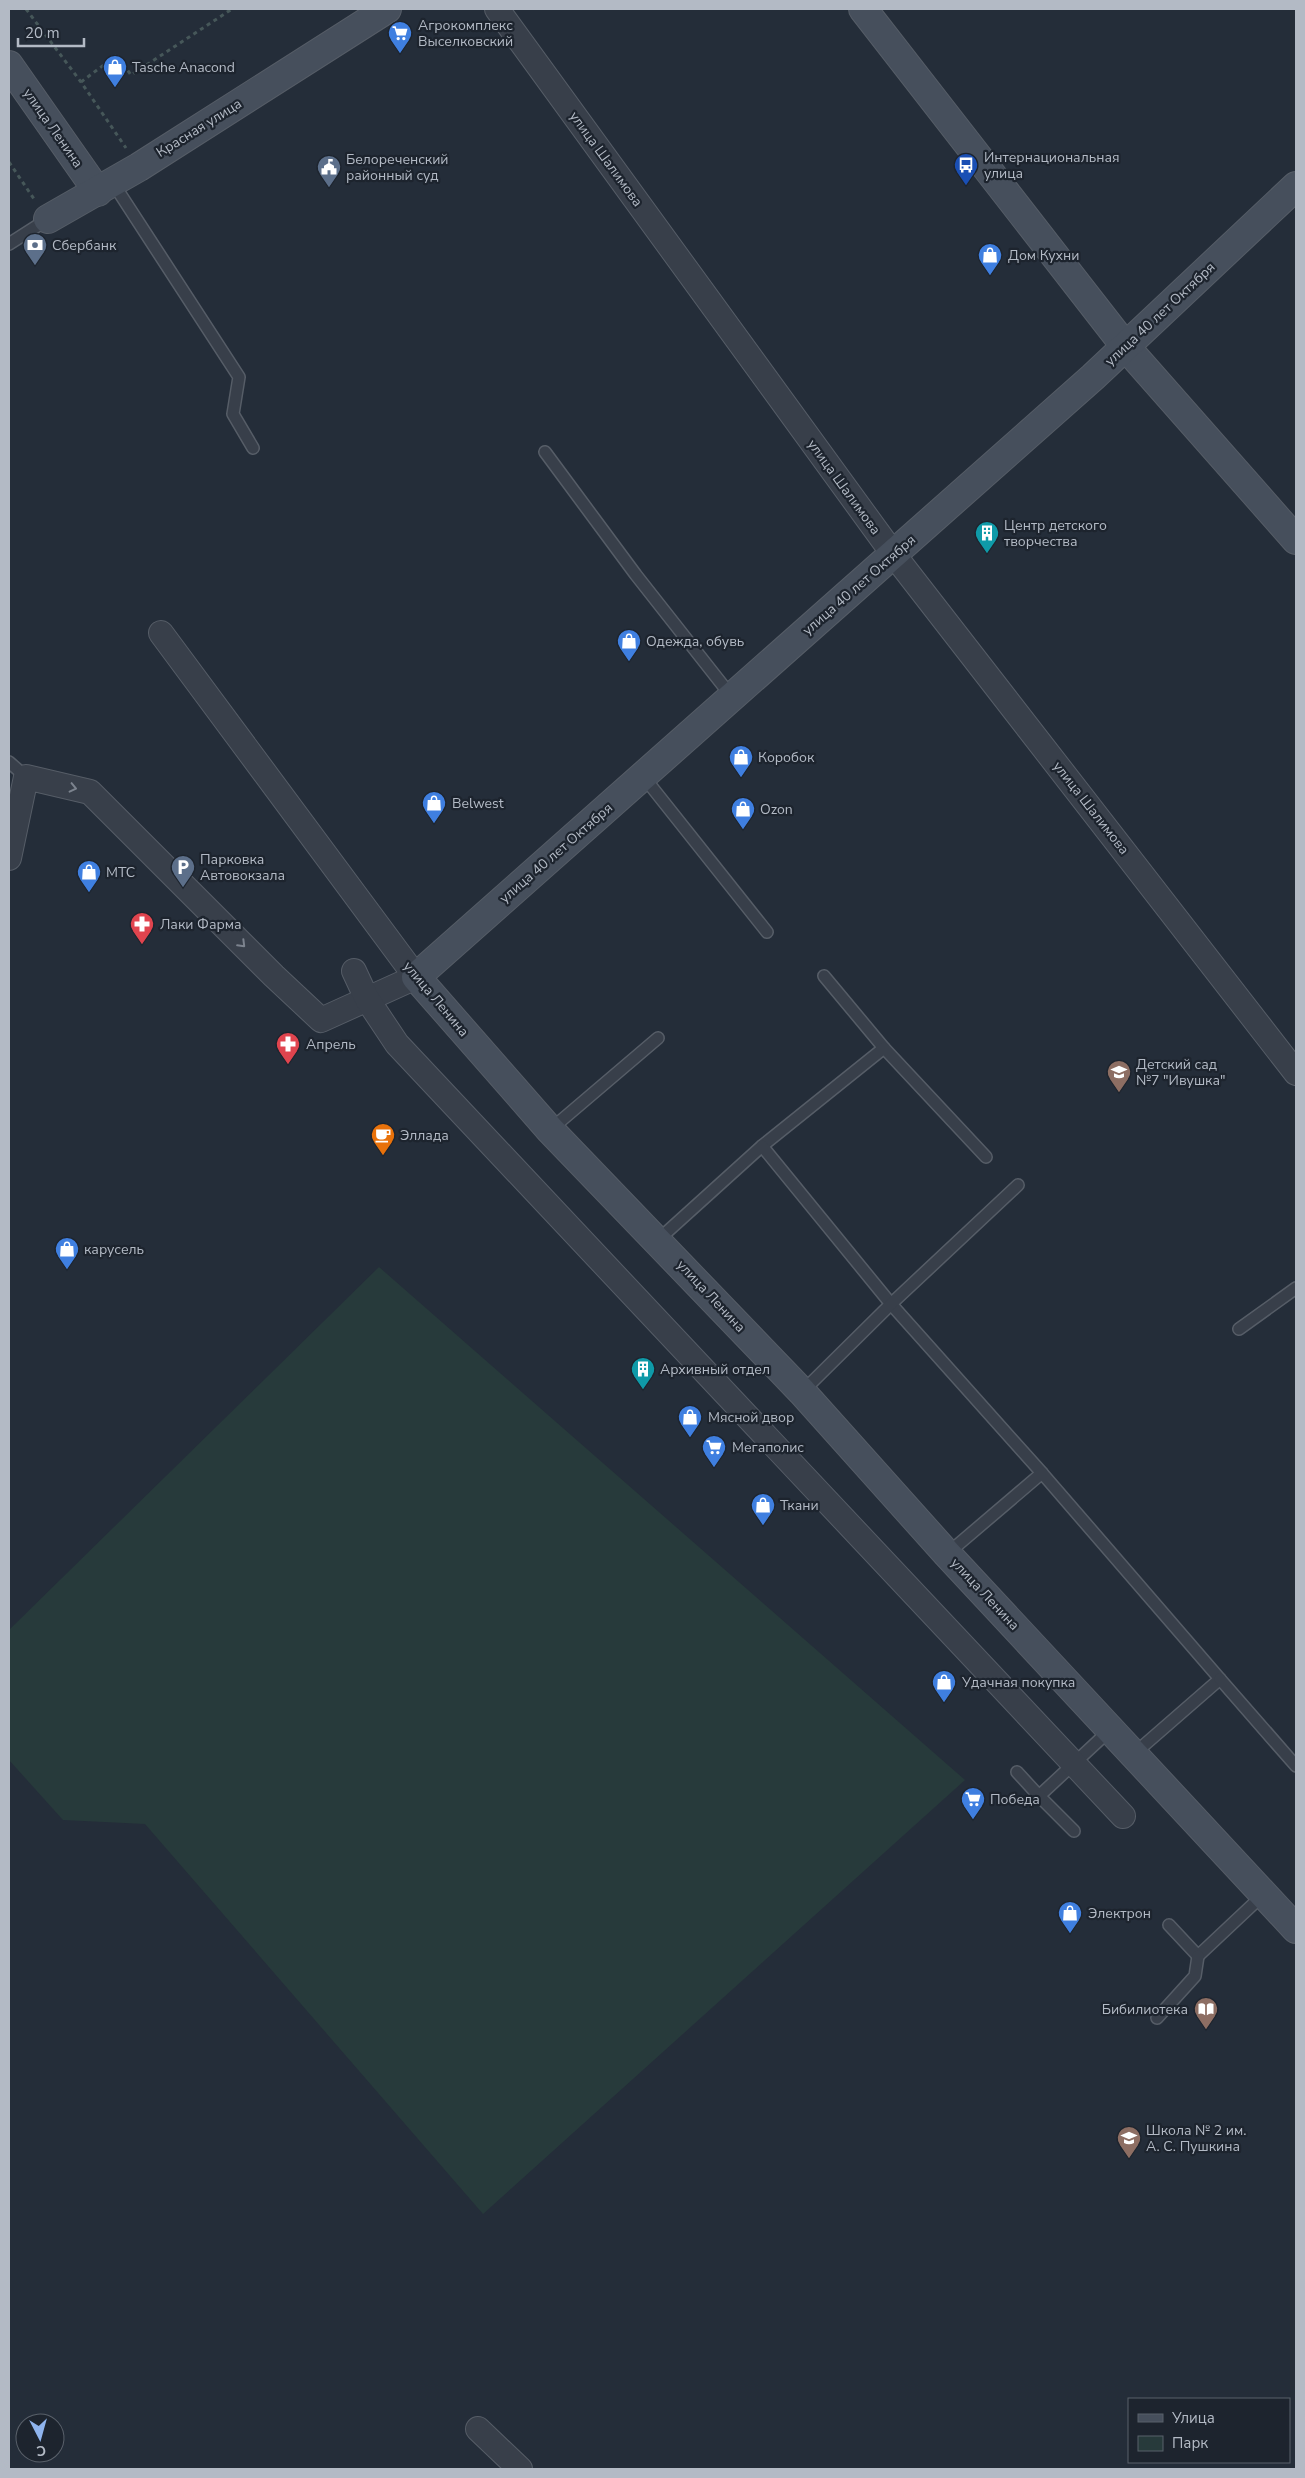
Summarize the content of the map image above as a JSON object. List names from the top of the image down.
{
  "streets": {
    "street": [
      "улица Ленина",
      "Красная улица",
      "улица Шалимова",
      "улица 40 лет Октября"
    ]
  },
  "crossings": [
    ["улица Ленина", "Красная улица"],
    ["улица Ленина", "улица 40 лет Октября"],
    ["улица Шалимова", "улица 40 лет Октября"]
  ],
  "places": {
    "supermarket": ["Агрокомплекс Выселковский", "Мегаполис", "Победа"],
    "shop": [
      "Tasche Anacond",
      "Дом Кухни",
      "Одежда, обувь",
      "Коробок",
      "Belwest",
      "Ozon",
      "МТС",
      "карусель",
      "Мясной двор",
      "Ткани",
      "Удачная покупка",
      "Электрон"
    ],
    "bus stop": ["Интернациональная улица"],
    "public building": ["Белореченский районный суд"],
    "bank": ["Сбербанк"],
    "building": ["Центр детского творчества", "Архивный отдел"],
    "parking": ["Парковка Автовокзала"],
    "pharmacy": ["Лаки Фарма", "Апрель"],
    "school or university": ["Детский сад №7 \"Ивушка\"", "Школа № 2 им. А. С. Пушкина"],
    "cafe": ["Эллада"],
    "library": ["Бибилиотека"]
  },
  "legend": ["Улица", "Парк"],
  "scale_bar": "20 m",
  "north": "bottom"
}
